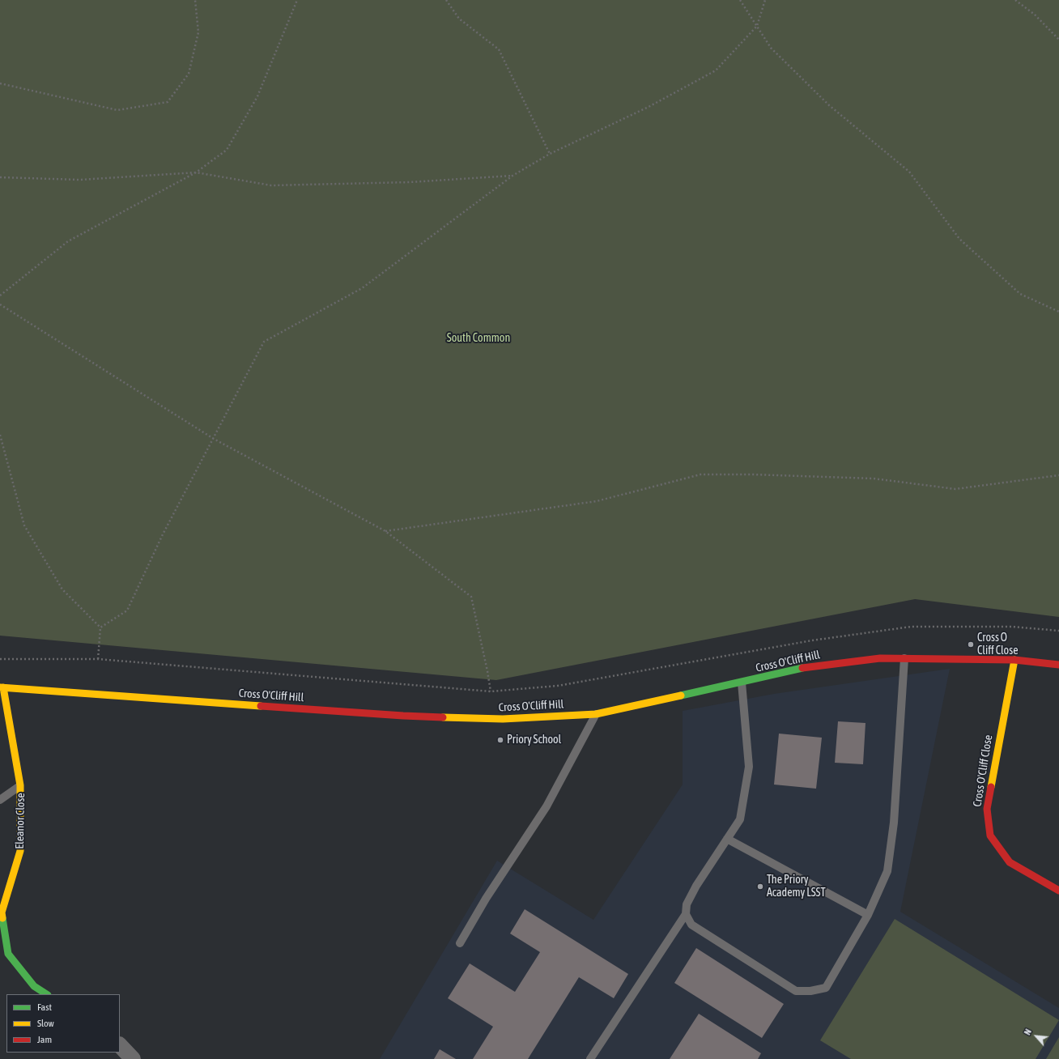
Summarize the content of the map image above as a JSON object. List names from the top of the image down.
{
  "streets": {
    "main road": ["Cross O'Cliff Hill", "Cross O'Cliff Close", "Eleanor Close"]
  },
  "crossings": [
    ["Cross O'Cliff Hill", "Cross O'Cliff Close"],
    ["Cross O'Cliff Hill", "Eleanor Close"]
  ],
  "parks": ["South Common"],
  "places": ["Cross O Cliff Close", "Priory School", "The Priory Academy LSST"],
  "legend": ["Fast", "Slow", "Jam"],
  "north": "top left"
}
